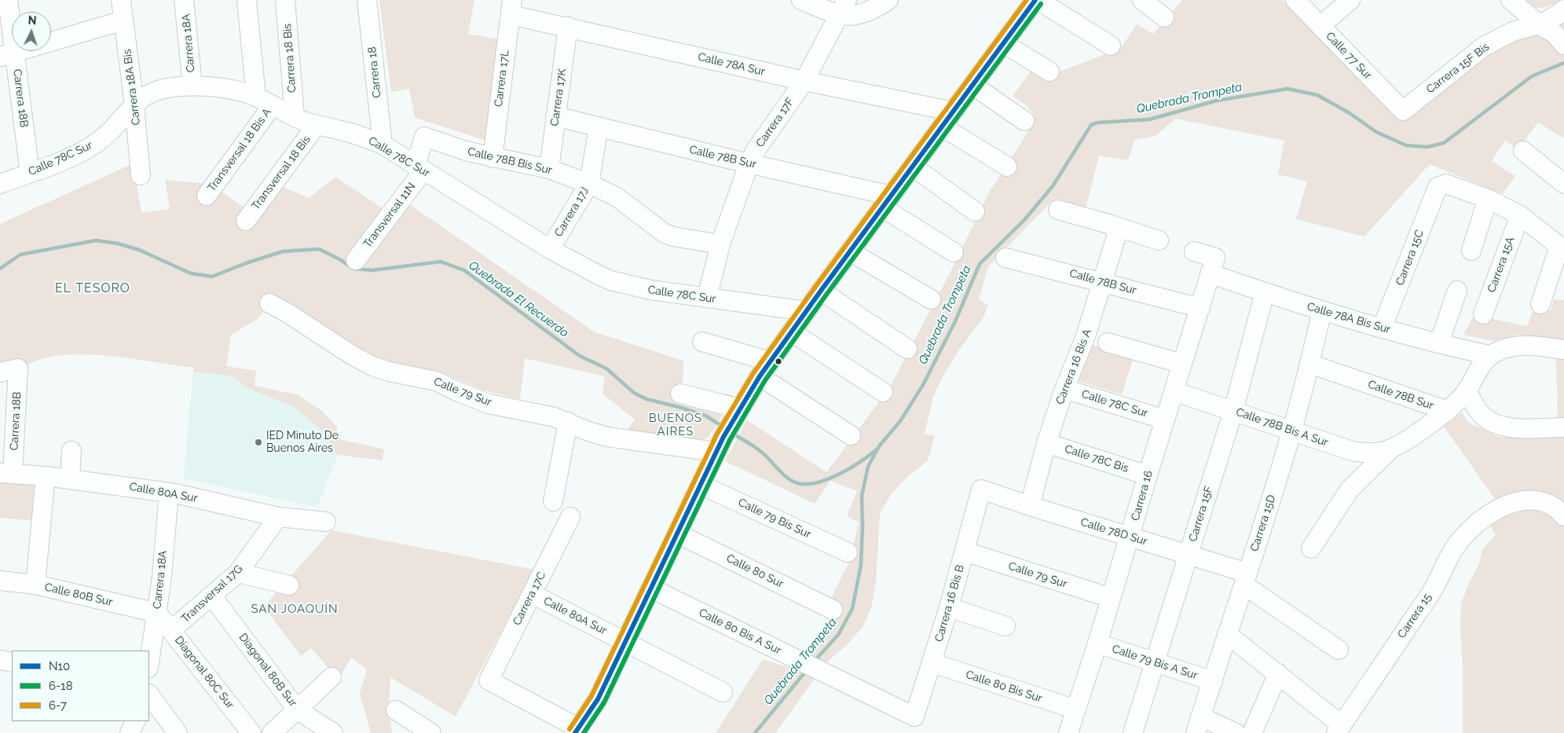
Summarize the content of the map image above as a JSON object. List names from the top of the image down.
{
  "streets": {
    "street": [
      "Carrera 18A",
      "Calle 77 Sur",
      "Carrera 18 Bis",
      "Calle 78A Sur",
      "Carrera 15F Bis",
      "Carrera 18",
      "Carrera 17L",
      "Carrera 18A Bis",
      "Carrera 17K",
      "Carrera 18B",
      "Carrera 17F",
      "Transversal 18 Bis A",
      "Calle 78C Sur",
      "Calle 78B Sur",
      "Calle 78B Bis Sur",
      "Transversal 18 Bis",
      "Carrera 17J",
      "Transversal 11N",
      "Carrera 15C",
      "Carrera 15A",
      "Calle 78A Bis Sur",
      "Carrera 16 Bis A",
      "Calle 79 Sur",
      "Calle 78B Bis A Sur",
      "Calle 78C Bis",
      "Calle 80A Sur",
      "Carrera 16",
      "Carrera 15F",
      "Calle 79 Bis Sur",
      "Carrera 15D",
      "Calle 78D Sur",
      "Calle 80 Sur",
      "Transversal 17G",
      "Calle 80B Sur",
      "Carrera 17C",
      "Carrera 16 Bis B",
      "Carrera 15",
      "Calle 80 Bis A Sur",
      "Calle 79 Bis A Sur",
      "Diagonal 80B Sur",
      "Diagonal 80C Sur",
      "Calle 80 Bis Sur"
    ]
  },
  "crossings": [
    ["Carrera 18A", "Calle 78C Sur"],
    ["Carrera 18A", "Calle 80A Sur"],
    ["Carrera 18A", "Calle 80B Sur"],
    ["Carrera 18A", "Diagonal 80C Sur"],
    ["Calle 77 Sur", "Carrera 15F Bis"],
    ["Carrera 18 Bis", "Calle 78C Sur"],
    ["Calle 78A Sur", "Carrera 17L"],
    ["Calle 78A Sur", "Carrera 17K"],
    ["Calle 78A Sur", "Carrera 17F"],
    ["Carrera 18", "Calle 78C Sur"],
    ["Carrera 17L", "Calle 78B Bis Sur"],
    ["Carrera 18A Bis", "Calle 78C Sur"],
    ["Carrera 17K", "Calle 78B Sur"],
    ["Carrera 17K", "Calle 78B Bis Sur"],
    ["Carrera 18B", "Calle 78C Sur"],
    ["Carrera 18B", "Calle 80A Sur"],
    ["Carrera 17F", "Calle 78C Sur"],
    ["Carrera 17F", "Calle 78B Sur"],
    ["Carrera 17F", "Calle 78B Bis Sur"],
    ["Transversal 18 Bis A", "Calle 78C Sur"],
    ["Calle 78C Sur", "Calle 78B Bis Sur"],
    ["Calle 78C Sur", "Transversal 18 Bis"],
    ["Calle 78C Sur", "Carrera 17J"],
    ["Calle 78C Sur", "Transversal 11N"],
    ["Calle 78C Sur", "Carrera 16 Bis A"],
    ["Calle 78C Sur", "Carrera 16"],
    ["Calle 78B Sur", "Carrera 17J"],
    ["Calle 78B Sur", "Carrera 16 Bis A"],
    ["Calle 78B Sur", "Carrera 16"],
    ["Calle 78B Sur", "Carrera 15D"],
    ["Calle 78B Bis Sur", "Carrera 17J"],
    ["Calle 78B Bis Sur", "Transversal 11N"],
    ["Carrera 15C", "Calle 78A Bis Sur"],
    ["Calle 78A Bis Sur", "Carrera 16"],
    ["Calle 78A Bis Sur", "Carrera 15F"],
    ["Calle 78A Bis Sur", "Carrera 15D"],
    ["Carrera 16 Bis A", "Calle 78C Bis"],
    ["Carrera 16 Bis A", "Calle 78D Sur"],
    ["Calle 79 Sur", "Carrera 16"],
    ["Calle 79 Sur", "Carrera 16 Bis B"],
    ["Calle 78B Bis A Sur", "Carrera 16"],
    ["Calle 78B Bis A Sur", "Carrera 15F"],
    ["Calle 78B Bis A Sur", "Carrera 15D"],
    ["Calle 78C Bis", "Carrera 16"],
    ["Calle 80A Sur", "Transversal 17G"],
    ["Calle 80A Sur", "Carrera 17C"],
    ["Carrera 16", "Calle 78D Sur"],
    ["Carrera 16", "Calle 79 Bis A Sur"],
    ["Carrera 16", "Calle 80 Bis Sur"],
    ["Carrera 15F", "Calle 78D Sur"],
    ["Carrera 15F", "Calle 79 Bis A Sur"],
    ["Carrera 15D", "Calle 78D Sur"],
    ["Carrera 15D", "Calle 79 Bis A Sur"],
    ["Calle 78D Sur", "Carrera 16 Bis B"],
    ["Transversal 17G", "Diagonal 80B Sur"],
    ["Transversal 17G", "Diagonal 80C Sur"],
    ["Calle 80B Sur", "Diagonal 80C Sur"],
    ["Carrera 16 Bis B", "Calle 80 Bis A Sur"],
    ["Carrera 16 Bis B", "Calle 80 Bis Sur"]
  ],
  "districts": ["EL TESORO", "BUENOS AIRES", "SAN JOAQUÍN"],
  "water": ["Quebrada Trompeta", "Quebrada El Recuerdo"],
  "places": ["IED Minuto De Buenos Aires"],
  "lines": ["transit line N10", "transit line 6-7", "transit line 6-18"],
  "legend": ["N10", "6-18", "6-7"],
  "north": "top"
}
